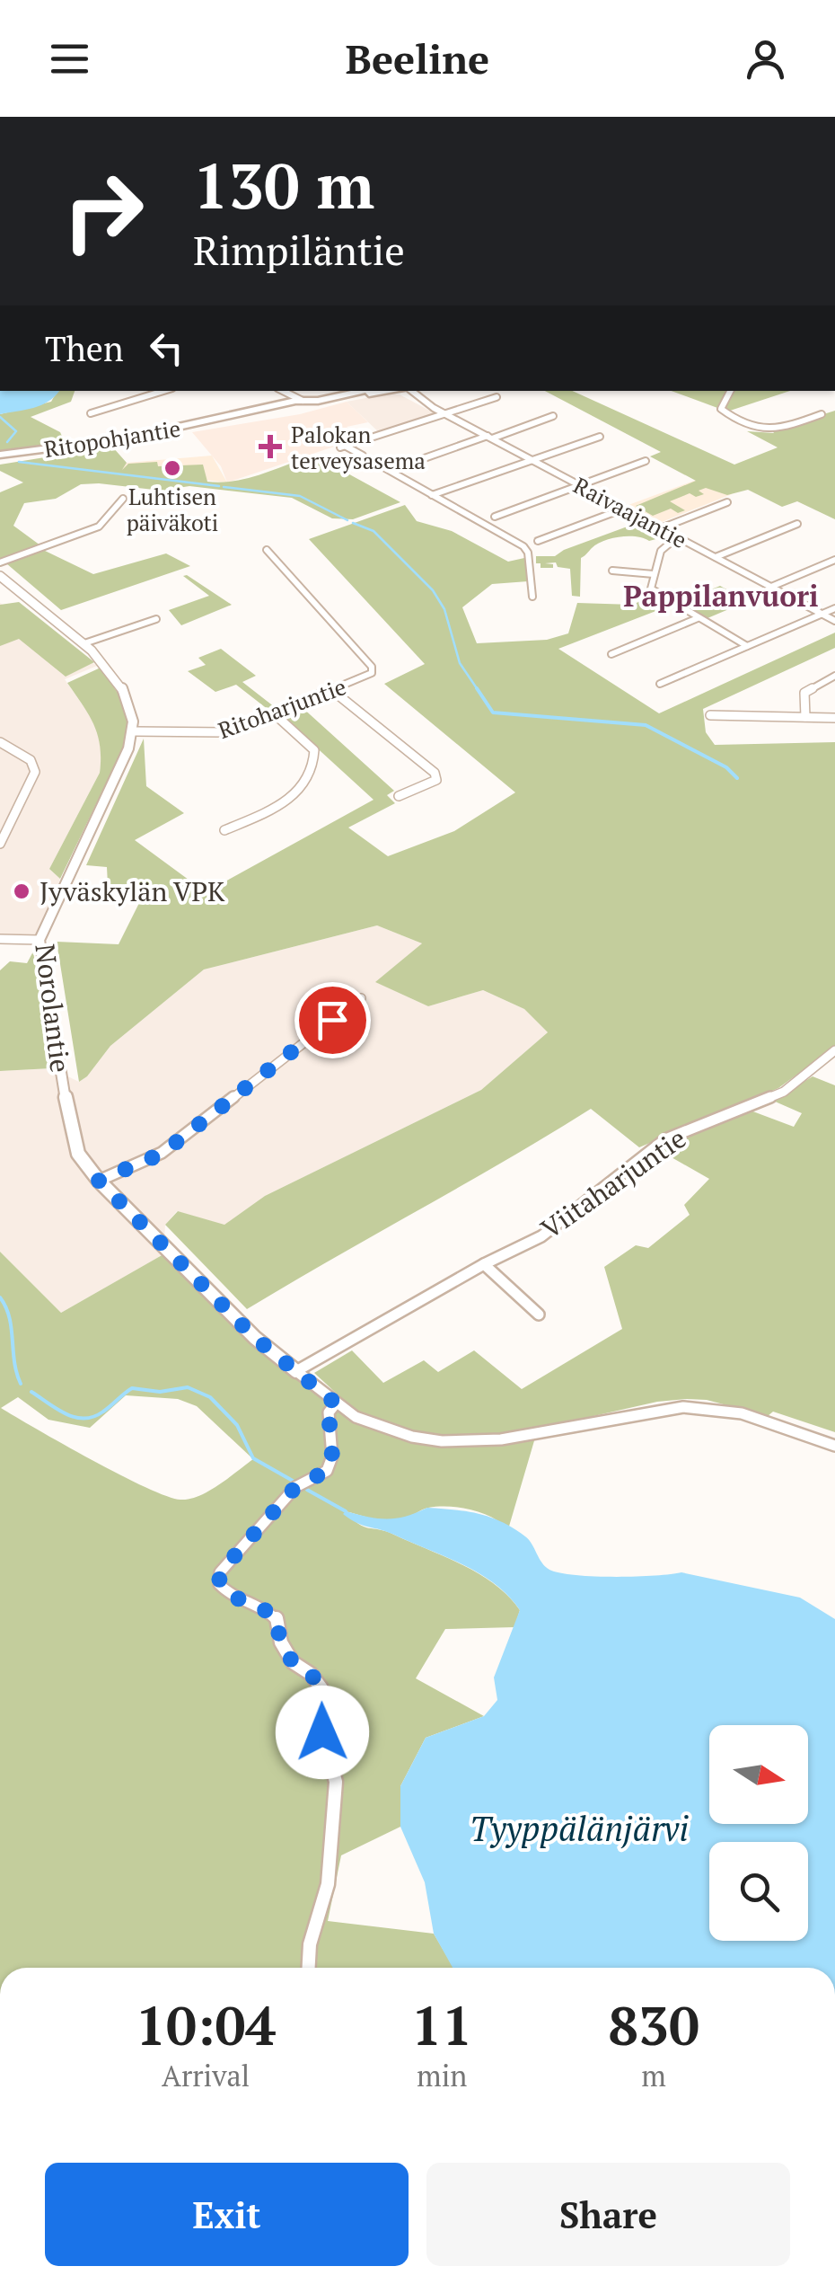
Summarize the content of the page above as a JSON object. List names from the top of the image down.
{
  "streets": {
    "main road": ["Ritopohjantie"],
    "street": [
      "Raivaajantie",
      "Ritoharjuntie",
      "Norolantie",
      "Viitaharjuntie"
    ]
  },
  "crossings": [
    ["Ritoharjuntie", "Norolantie"],
    ["Norolantie", "Viitaharjuntie"]
  ],
  "districts": ["Pappilanvuori"],
  "water": ["Tyyppälänjärvi"],
  "places": {
    "health": ["Palokan terveysasema"],
    "other": ["Luhtisen päiväkoti", "Jyväskylän VPK"]
  },
  "north": "right",
  "page": {
    "header": "Beeline",
    "turn": ["130 m", "Rimpiläntie"],
    "then": "Then",
    "eta": [
      "10:04",
      "Arrival",
      "11",
      "min",
      "830",
      "m"
    ],
    "buttons": ["Exit", "Share"]
  }
}
